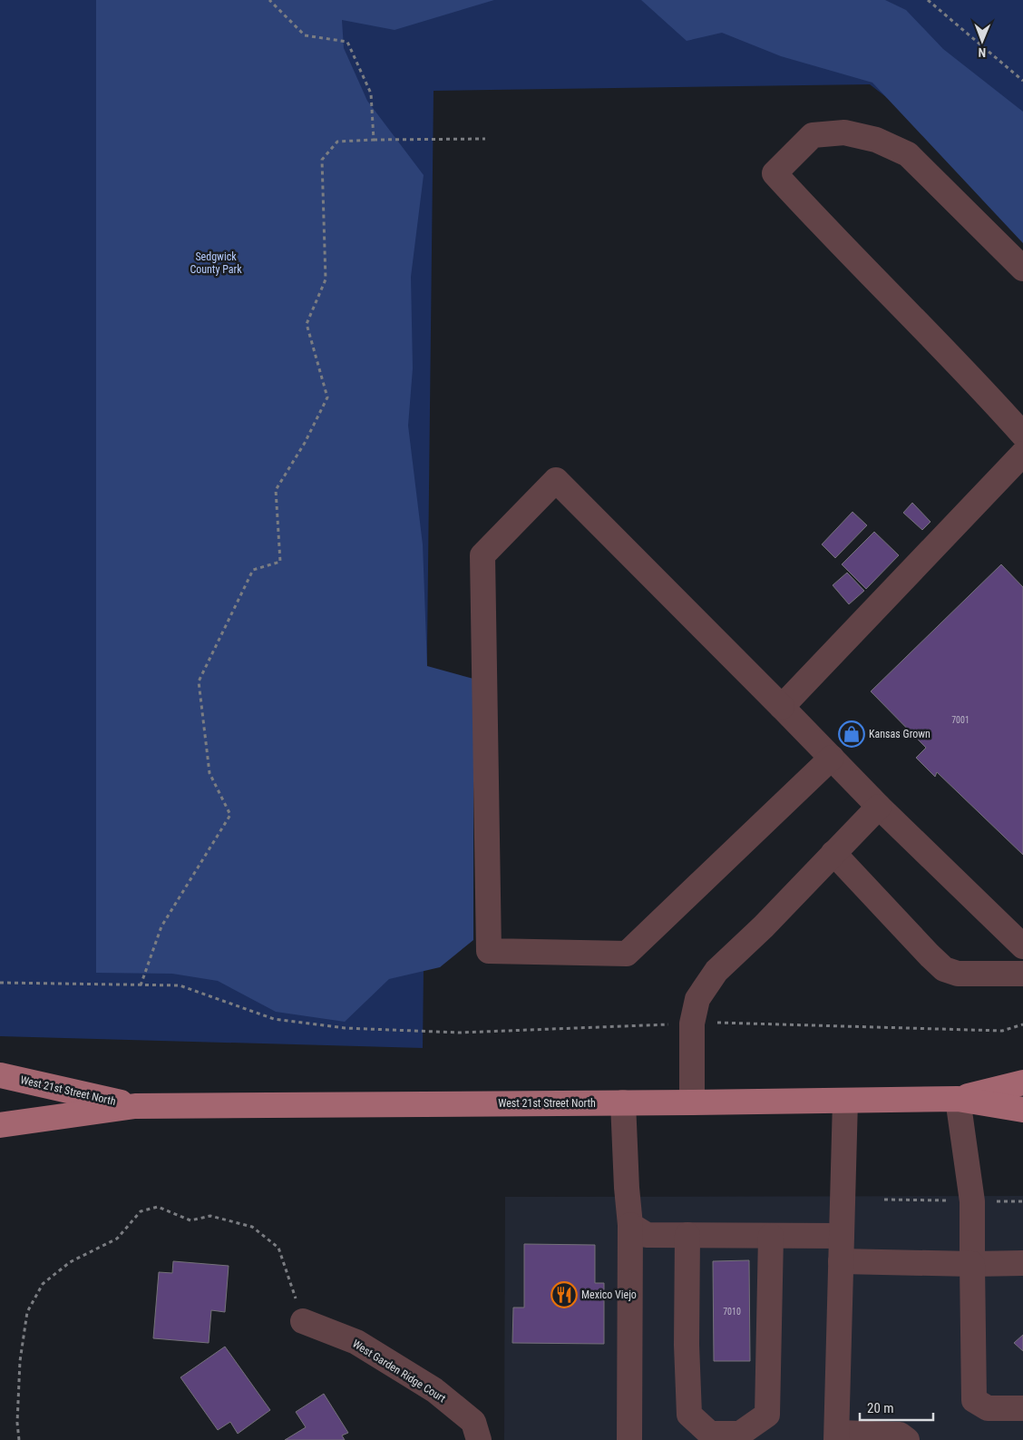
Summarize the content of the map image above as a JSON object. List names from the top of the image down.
{
  "streets": {
    "main road": ["West 21st Street North"],
    "street": ["West Garden Ridge Court"]
  },
  "parks": ["Sedgwick County Park"],
  "places": {
    "shop": ["Kansas Grown"],
    "restaurant": ["Mexico Viejo"]
  },
  "house_numbers": ["7001", "7010"],
  "scale_bar": "20 m",
  "north": "bottom"
}
